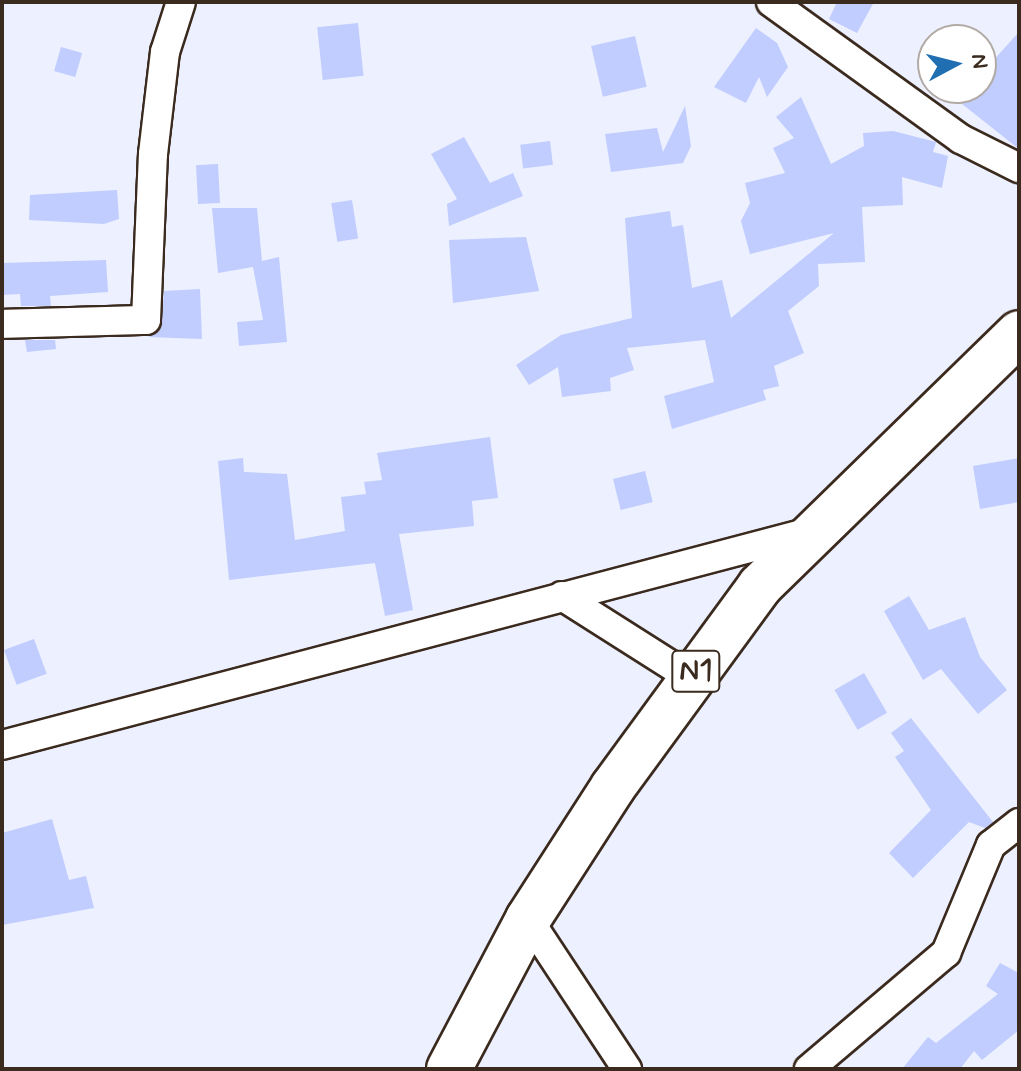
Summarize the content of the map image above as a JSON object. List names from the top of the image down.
{
  "streets": {
    "highway": ["N1"]
  },
  "north": "right"
}
